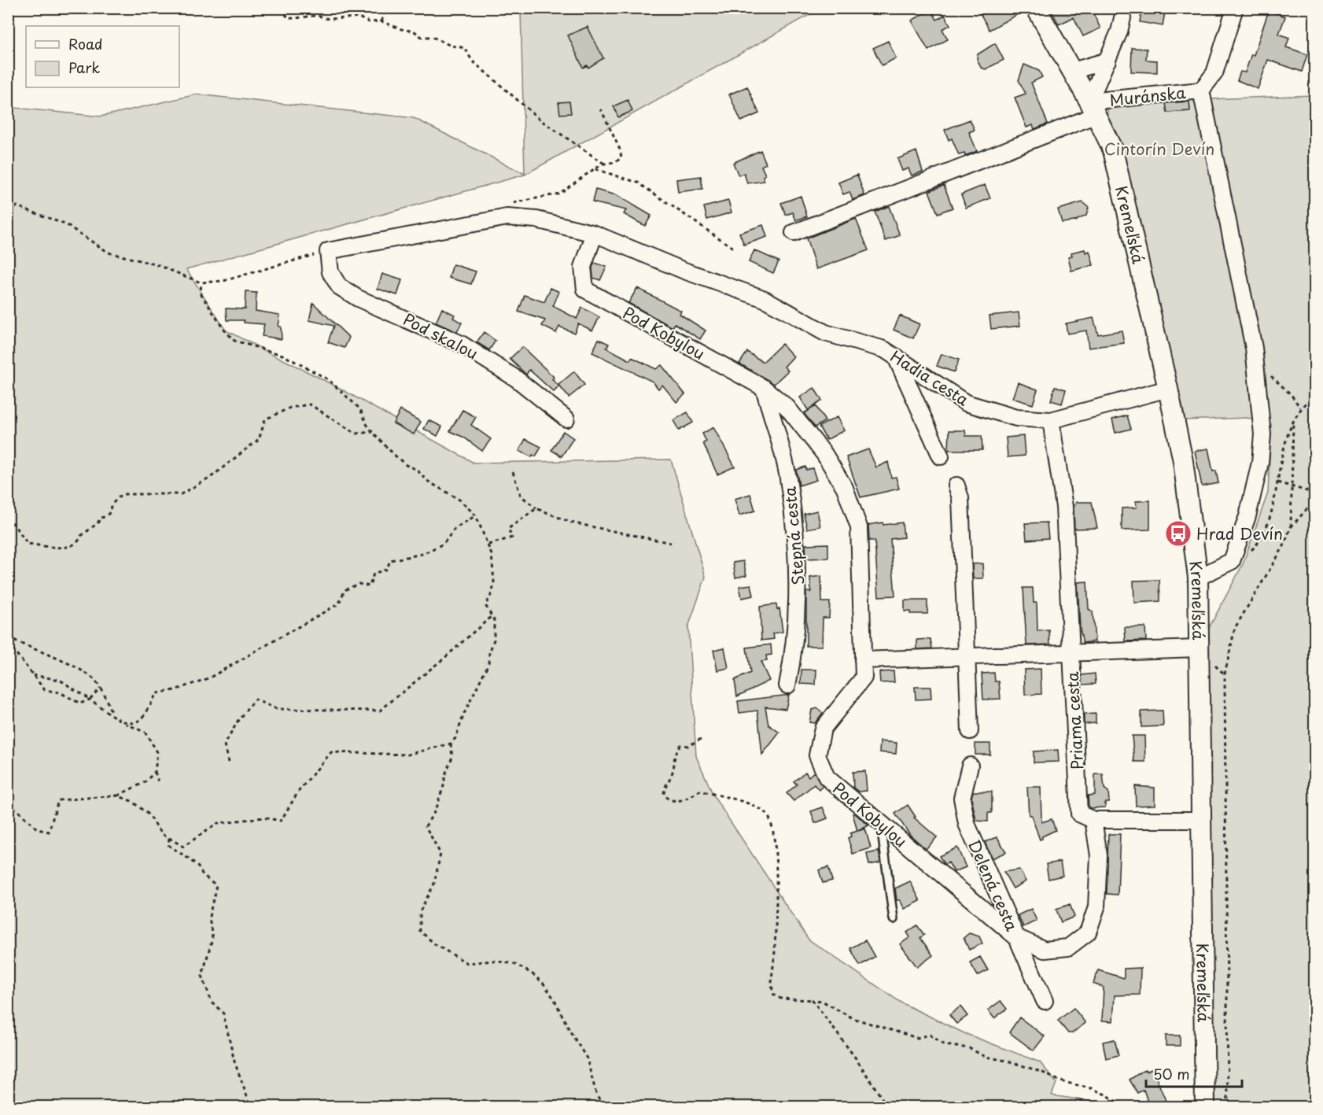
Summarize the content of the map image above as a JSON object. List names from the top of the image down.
{
  "streets": {
    "street": [
      "Muránska",
      "Kremeľská",
      "Pod Kobylou",
      "Pod skalou",
      "Hadia cesta",
      "Stepná cesta",
      "Priama cesta",
      "Delená cesta"
    ]
  },
  "crossings": [
    ["Muránska", "Kremeľská"],
    ["Kremeľská", "Hadia cesta"],
    ["Pod Kobylou", "Hadia cesta"],
    ["Pod Kobylou", "Stepná cesta"],
    ["Pod Kobylou", "Delená cesta"],
    ["Hadia cesta", "Priama cesta"]
  ],
  "parks": ["Cintorín Devín"],
  "places": {
    "bus stop": ["Hrad Devín"]
  },
  "legend": ["Road", "Park"],
  "scale_bar": "50 m"
}
